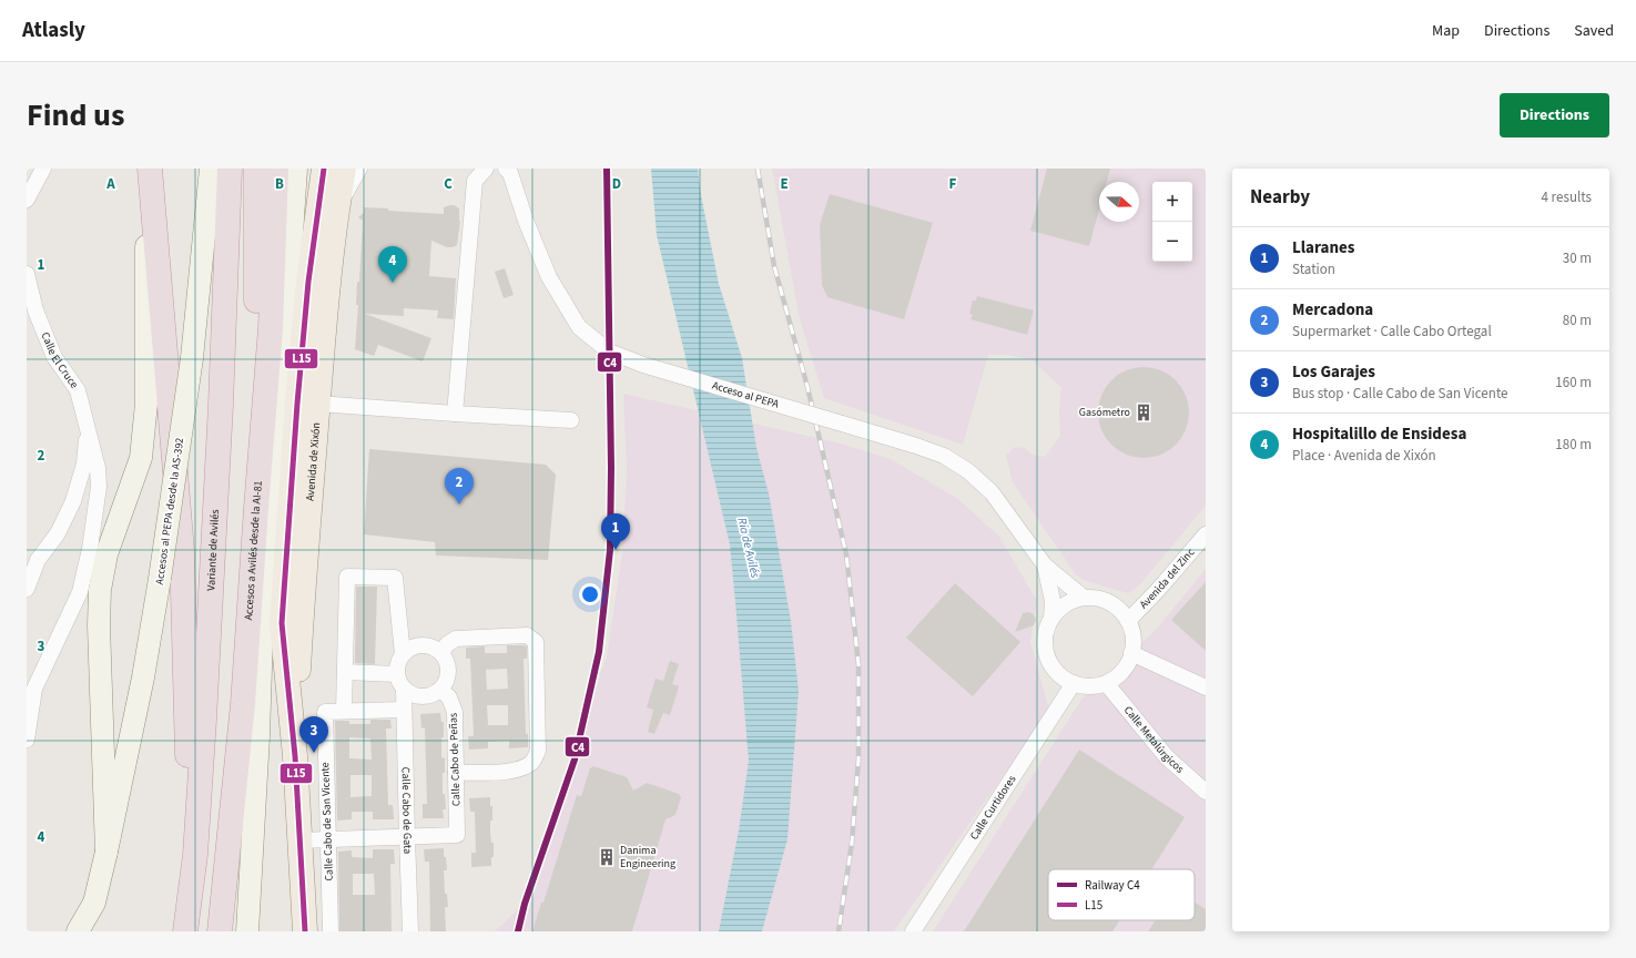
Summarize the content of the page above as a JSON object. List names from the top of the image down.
{
  "streets": {
    "highway": ["Variante de Avilés", "Accesos a Avilés desde la AI-81"],
    "main road": ["Avenida de Xixón", "Accesos al PEPA desde la AS-392"],
    "street": [
      "Calle El Cruce",
      "Acceso al PEPA",
      "Avenida del Zinc",
      "Calle Metalúrgicos",
      "Calle Cabo de Peñas",
      "Calle Curtidores",
      "Calle Cabo de Gata",
      "Calle Cabo de San Vicente"
    ]
  },
  "crossings": [
    ["Avenida del Zinc", "Calle Metalúrgicos"],
    ["Avenida del Zinc", "Calle Curtidores"],
    ["Calle Metalúrgicos", "Calle Curtidores"],
    ["Calle Cabo de Peñas", "Calle Cabo de Gata"]
  ],
  "water": ["Ría de Avilés"],
  "places": {
    "building": ["Gasómetro", "Danima Engineering"]
  },
  "lines": ["rail line C4", "transit line L15"],
  "legend": ["Railway C4", "L15"],
  "north": "right",
  "page": {
    "header": "Atlasly",
    "nav": ["Map", "Directions", "Saved"],
    "title": "Find us",
    "buttons": "Directions",
    "heading": ["Nearby", "4 results"],
    "map_buttons": ["+", "−"],
    "list": [
      {
        "mark": "1",
        "name": "Llaranes",
        "note": "Station",
        "value": "30 m"
      },
      {
        "mark": "2",
        "name": "Mercadona",
        "note": "Supermarket · Calle Cabo Ortegal",
        "value": "80 m"
      },
      {
        "mark": "3",
        "name": "Los Garajes",
        "note": "Bus stop · Calle Cabo de San Vicente",
        "value": "160 m"
      },
      {
        "mark": "4",
        "name": "Hospitalillo de Ensidesa",
        "note": "Place · Avenida de Xixón",
        "value": "180 m"
      }
    ],
    "pins": [
      "4",
      "2",
      "1",
      "3"
    ]
  },
  "grid": {
    "columns": [
      "A",
      "B",
      "C",
      "D",
      "E",
      "F"
    ],
    "rows": [
      "1",
      "2",
      "3",
      "4"
    ]
  }
}
